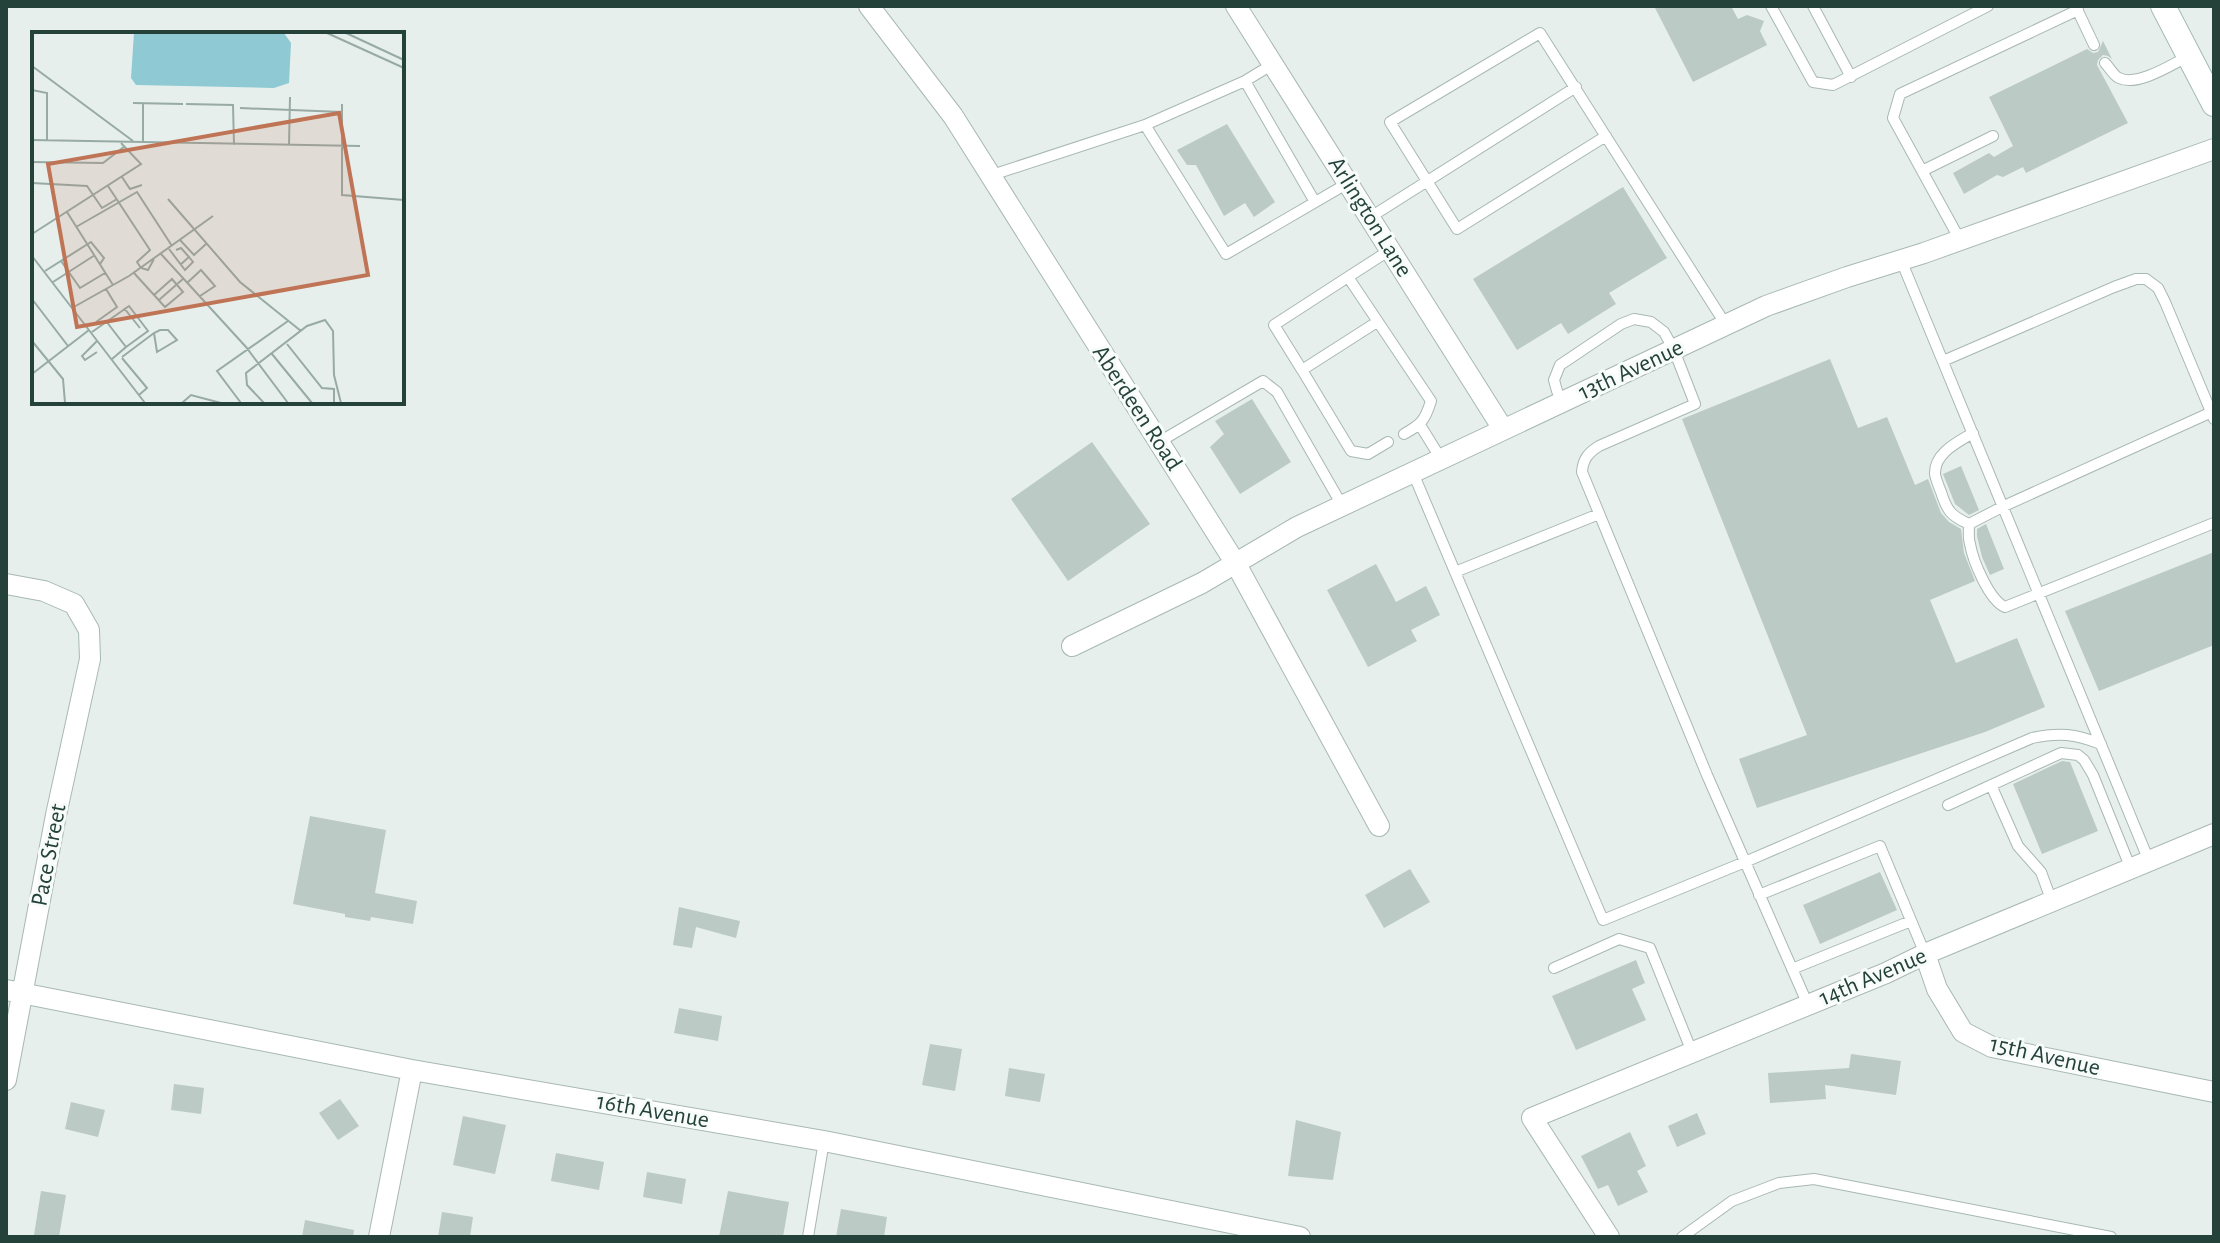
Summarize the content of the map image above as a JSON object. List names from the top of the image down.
{
  "streets": {
    "street": [
      "Arlington Lane",
      "13th Avenue",
      "Aberdeen Road",
      "Pace Street",
      "14th Avenue",
      "15th Avenue",
      "16th Avenue"
    ]
  },
  "crossings": [
    ["Arlington Lane", "13th Avenue"],
    ["13th Avenue", "Aberdeen Road"],
    ["Pace Street", "16th Avenue"],
    ["14th Avenue", "15th Avenue"]
  ]
}
